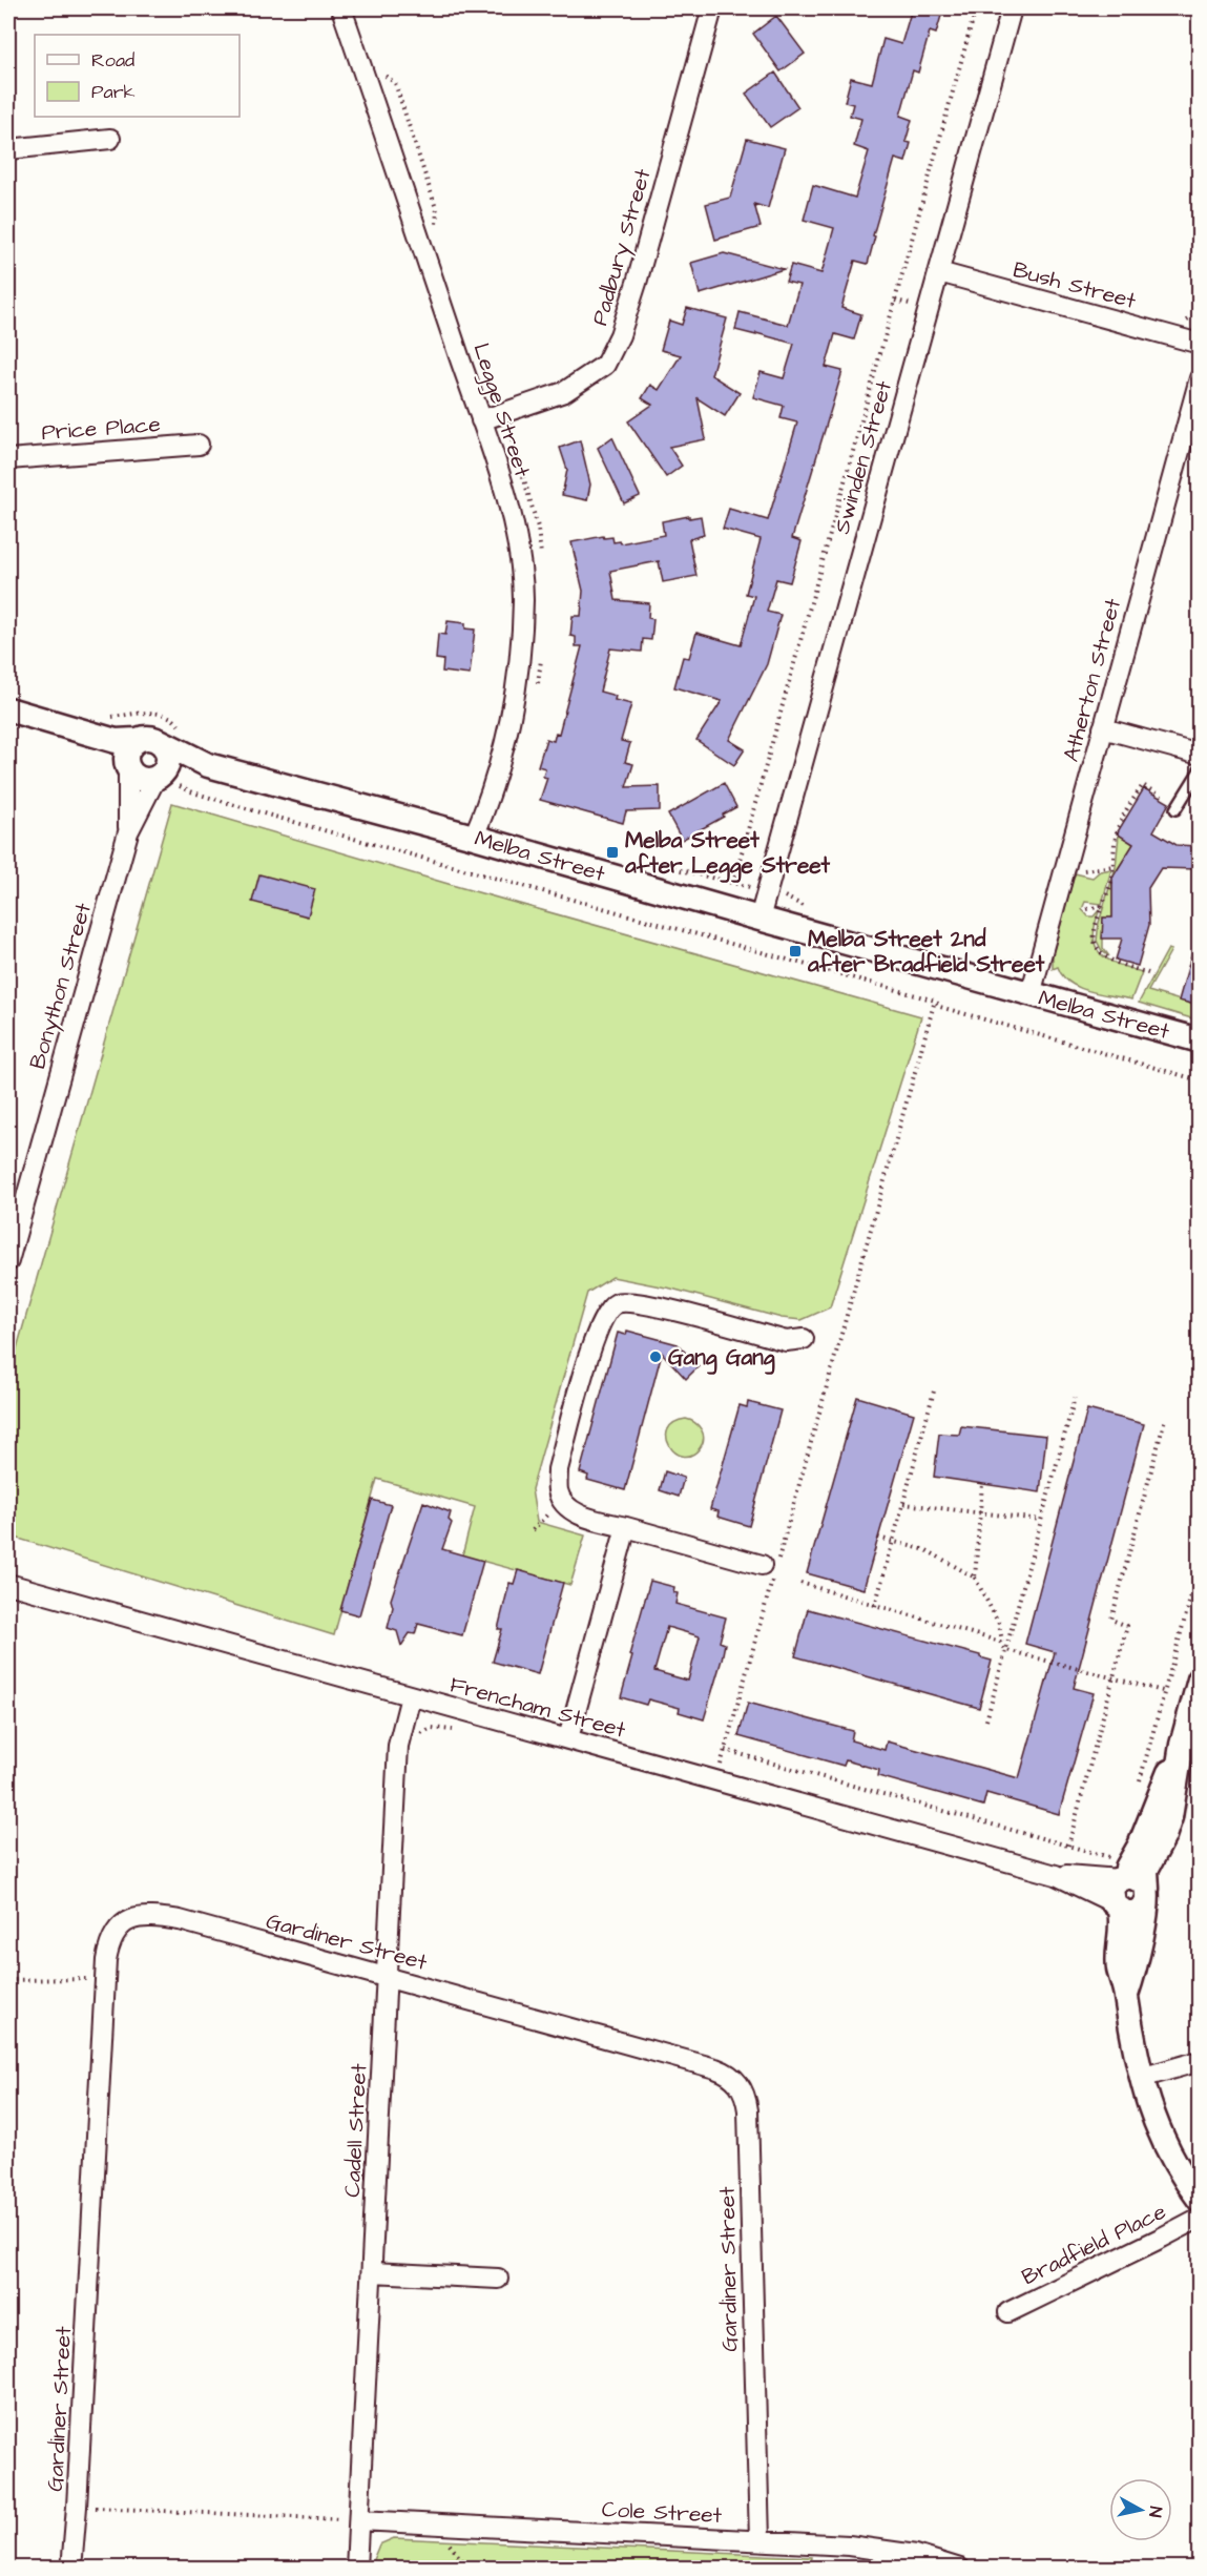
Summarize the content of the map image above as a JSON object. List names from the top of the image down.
{
  "streets": {
    "street": [
      "Padbury Street",
      "Bush Street",
      "Legge Street",
      "Price Place",
      "Swinden Street",
      "Atherton Street",
      "Melba Street",
      "Bonython Street",
      "Frencham Street",
      "Gardiner Street",
      "Cadell Street",
      "Bradfield Place",
      "Cole Street"
    ]
  },
  "crossings": [
    ["Padbury Street", "Legge Street"],
    ["Bush Street", "Swinden Street"],
    ["Legge Street", "Melba Street"],
    ["Swinden Street", "Melba Street"],
    ["Atherton Street", "Melba Street"],
    ["Melba Street", "Bonython Street"],
    ["Frencham Street", "Cadell Street"],
    ["Gardiner Street", "Cadell Street"],
    ["Gardiner Street", "Cole Street"],
    ["Cadell Street", "Cole Street"]
  ],
  "places": {
    "transit": ["Melba Street after Legge Street", "Melba Street 2nd after Bradfield Street"],
    "other": ["Gang Gang"]
  },
  "legend": ["Road", "Park"],
  "north": "right"
}
